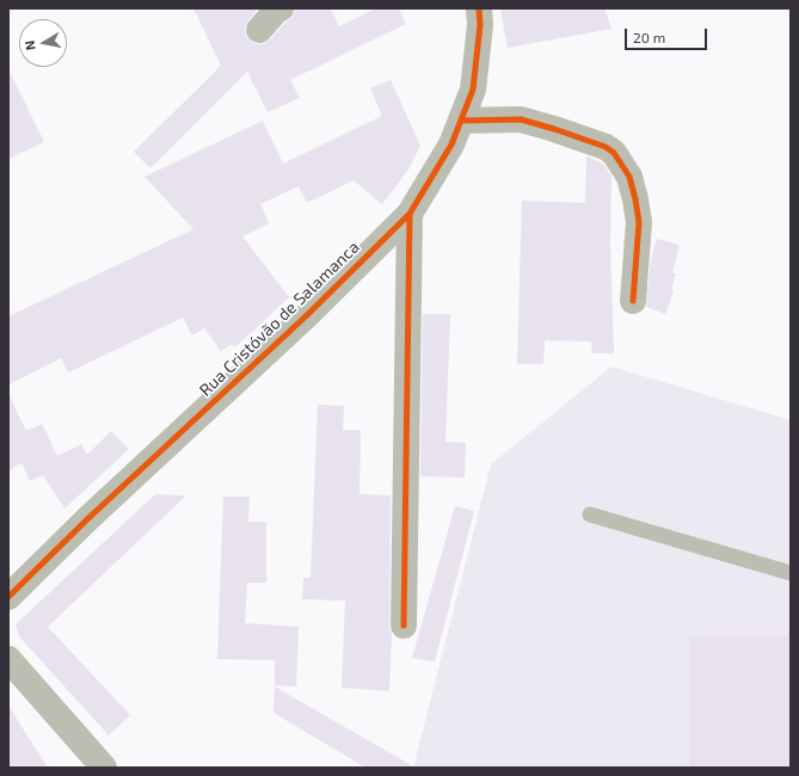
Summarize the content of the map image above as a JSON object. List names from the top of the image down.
{
  "streets": {
    "street": ["Rua Cristóvão de Salamanca"]
  },
  "scale_bar": "20 m",
  "north": "left"
}
